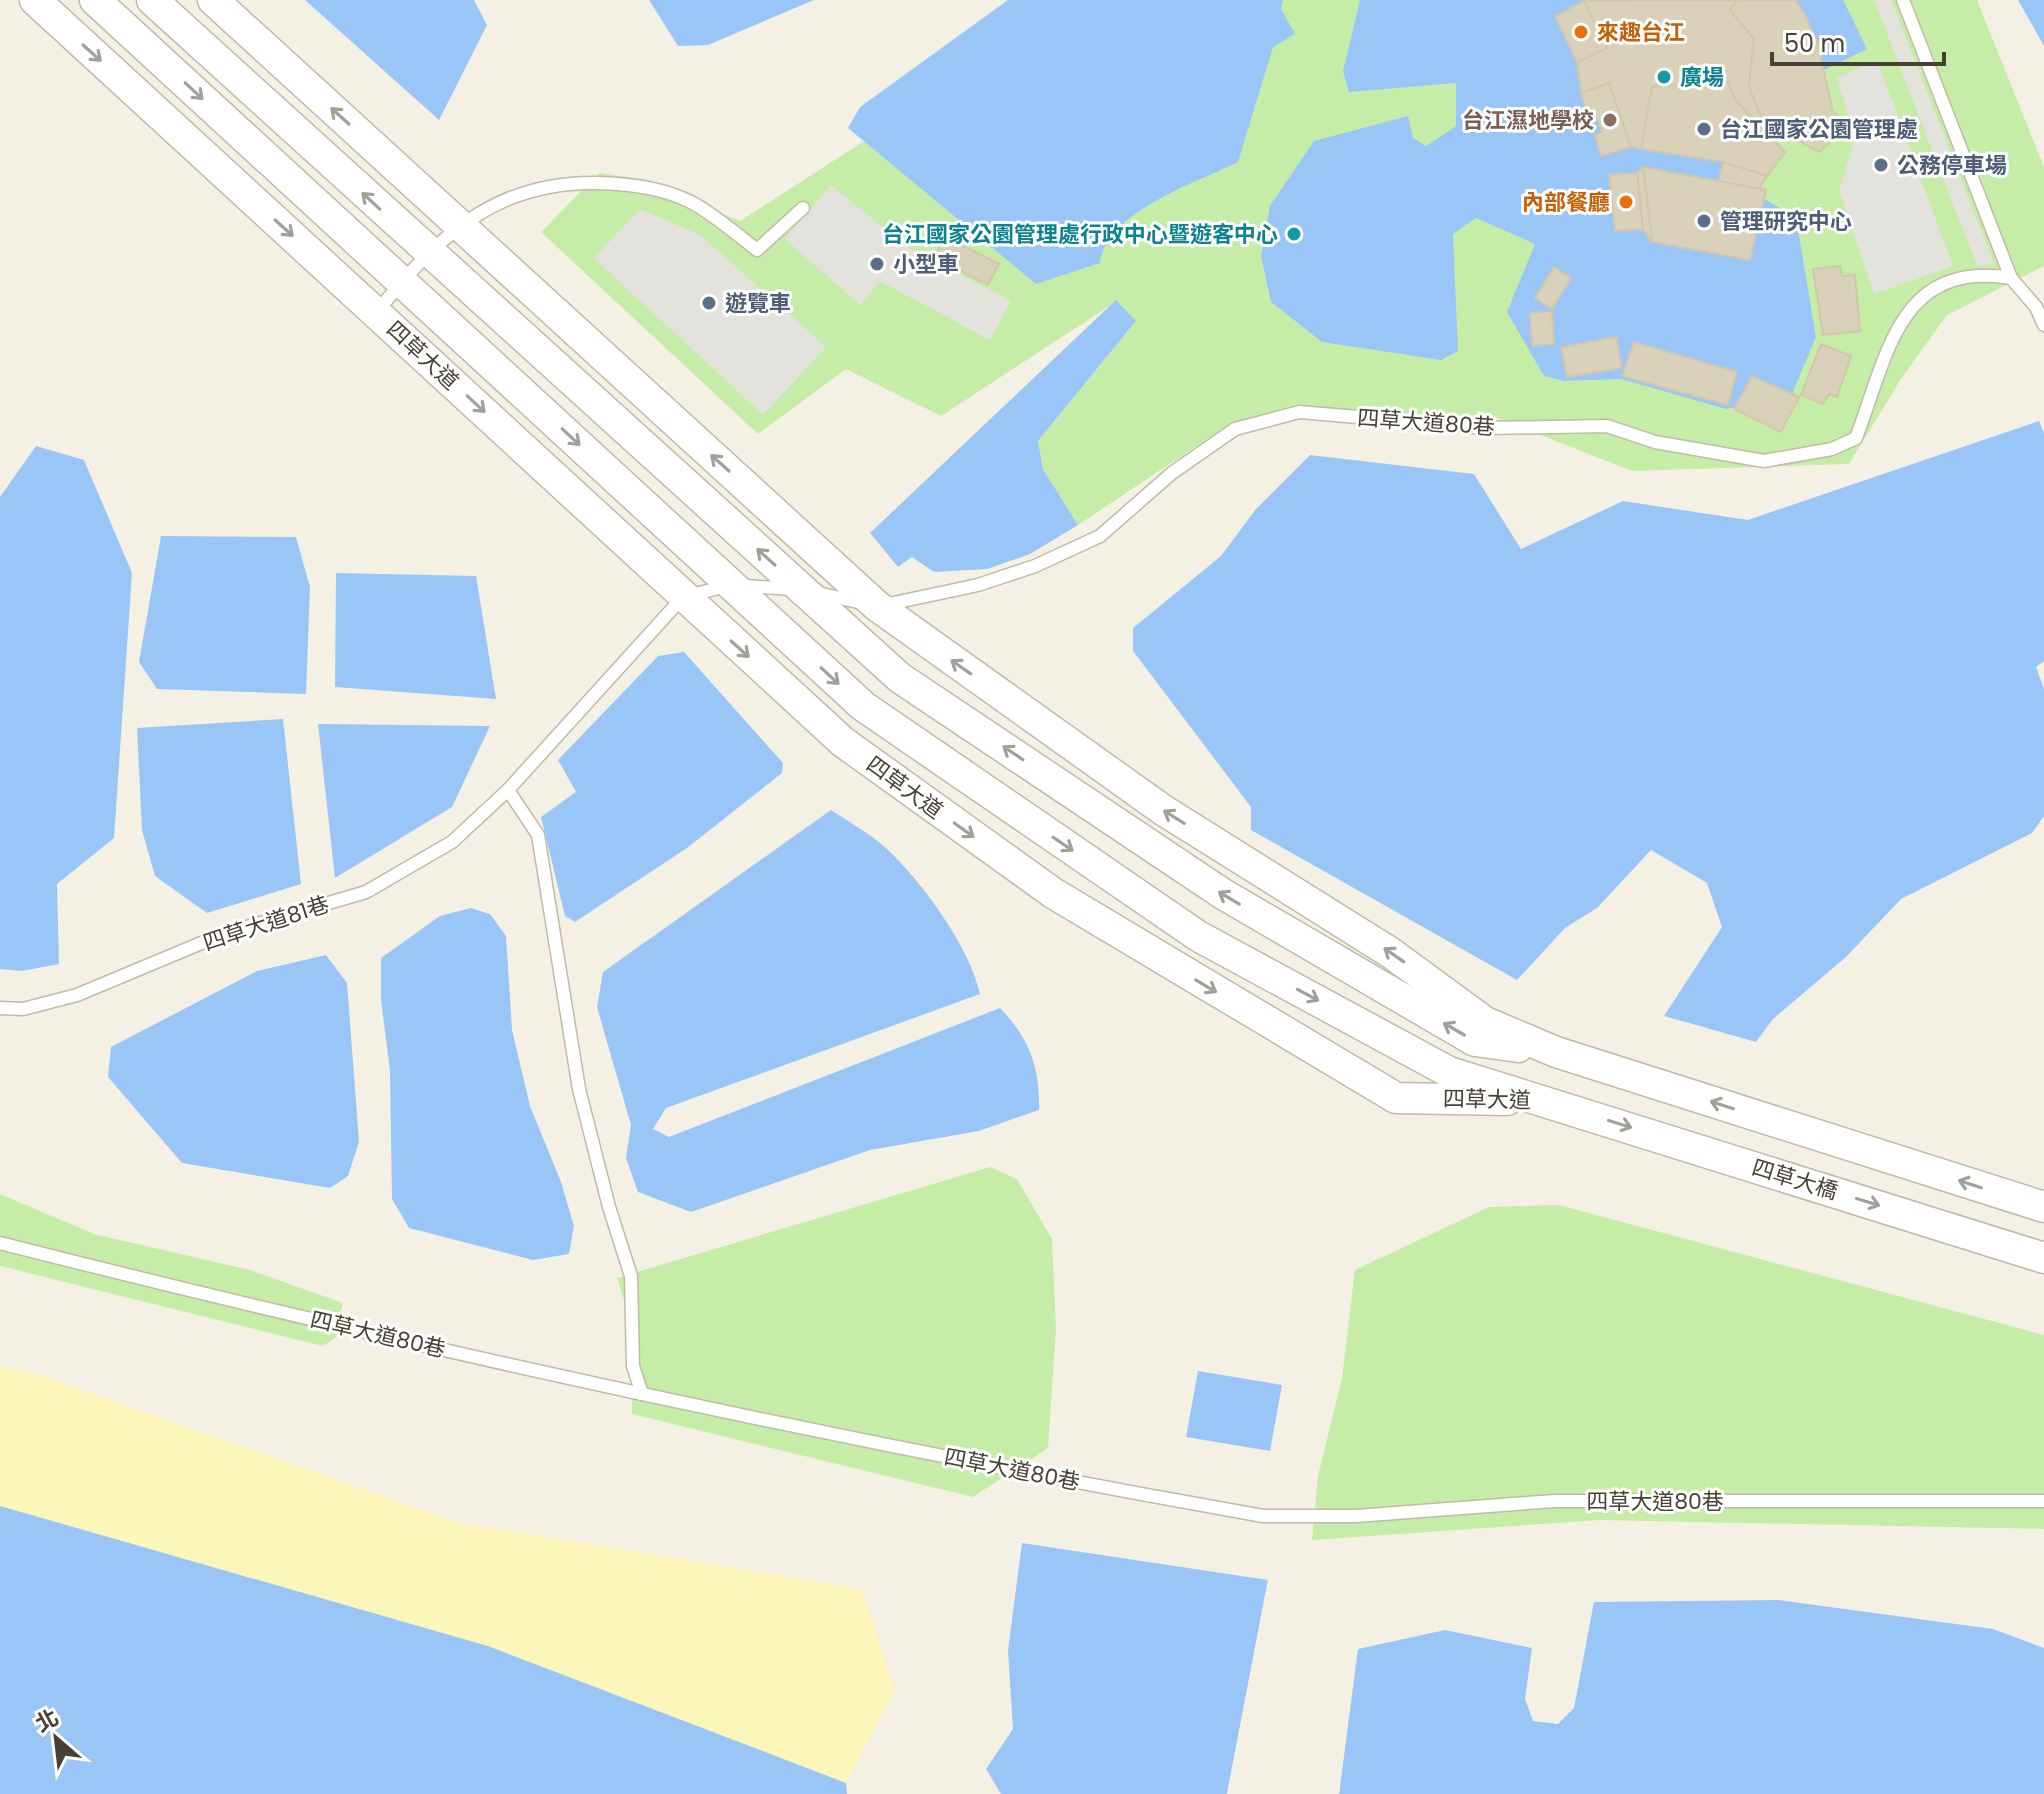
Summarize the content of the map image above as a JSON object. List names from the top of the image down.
{
  "streets": {
    "street": ["四草大道", "四草大橋"],
    "lane": ["四草大道80巷", "四草大道81巷"]
  },
  "crossings": [
    ["四草大道", "四草大道80巷"],
    ["四草大道", "四草大道81巷"],
    ["四草大道", "四草大橋"],
    ["四草大道80巷", "四草大道81巷"]
  ],
  "places": [
    "來趣台江",
    "廣場",
    "台江濕地學校",
    "台江國家公園管理處",
    "公務停車場",
    "內部餐廳",
    "管理研究中心",
    "台江國家公園管理處行政中心暨遊客中心",
    "小型車",
    "遊覽車"
  ],
  "scale_bar": "50 m",
  "north": "top left"
}
